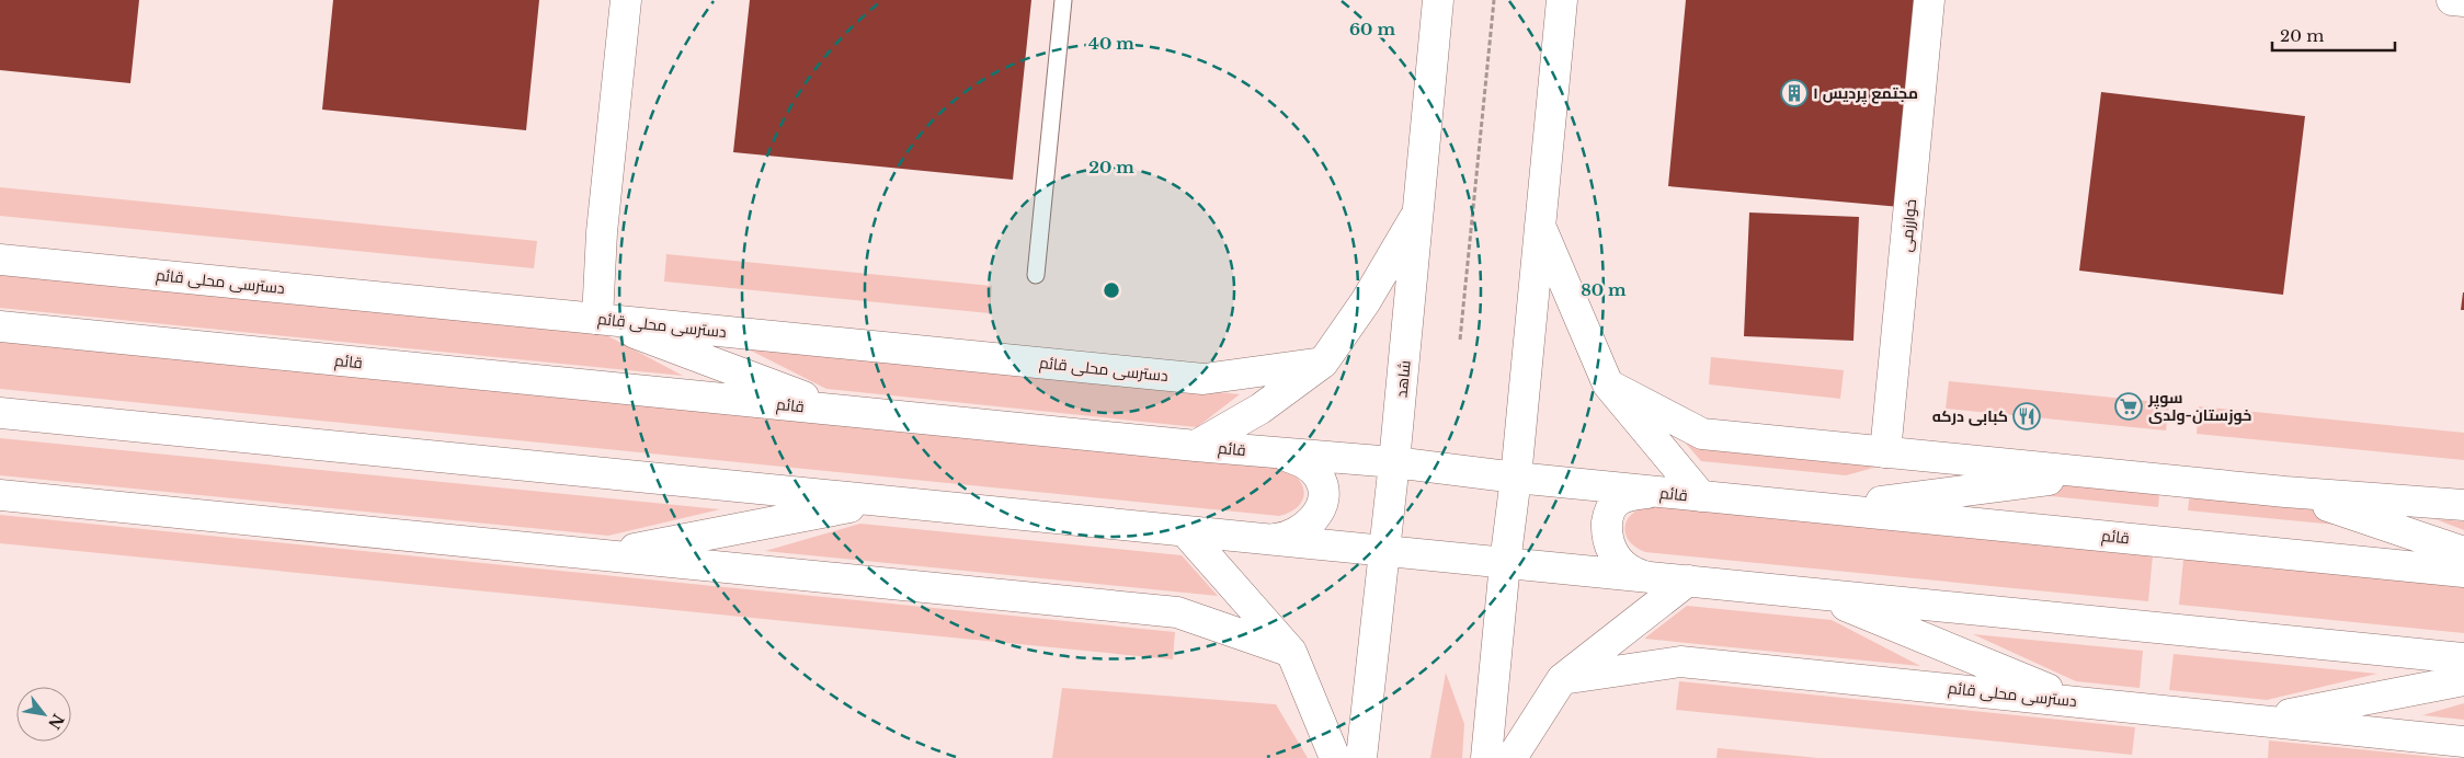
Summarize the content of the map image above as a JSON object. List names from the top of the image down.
{
  "streets": {
    "main road": [
      "خوارزمی",
      "دسترسی محلی قائم",
      "قائم",
      "شاهد"
    ]
  },
  "crossings": [
    ["قائم", "شاهد"]
  ],
  "places": {
    "building": ["مجتمع پردیس ۱"],
    "supermarket": ["سوپر خوزستان-ولدی"],
    "restaurant": ["کبابی درکه"]
  },
  "scale_bar": "20 m",
  "north": "bottom right",
  "rings": [
    "60 m",
    "40 m",
    "20 m",
    "80 m"
  ]
}
